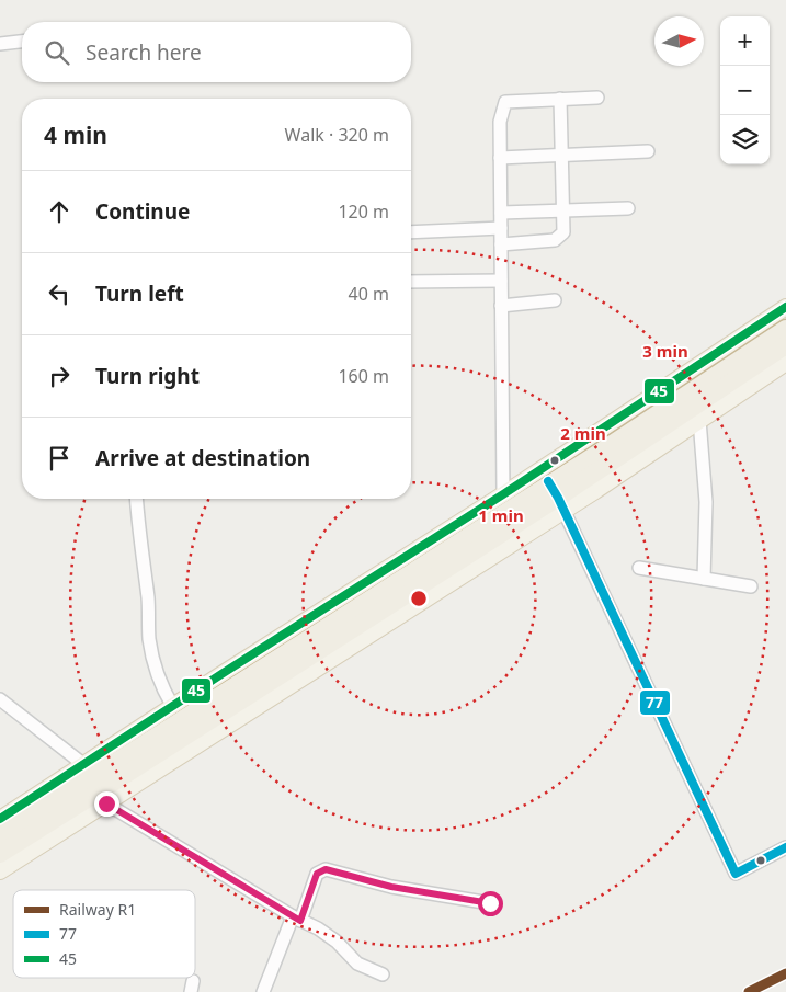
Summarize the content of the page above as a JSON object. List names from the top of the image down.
{
  "lines": ["transit line 45", "transit line 77", "rail line R1"],
  "legend": ["Railway R1", "77", "45"],
  "north": "right",
  "page": {
    "map_buttons": ["+", "−"],
    "search": "Search here",
    "heading": ["4 min", "Walk · 320 m"],
    "list": [
      ["Continue", "120 m"],
      ["Turn left", "40 m"],
      ["Turn right", "160 m"],
      "Arrive at destination"
    ]
  },
  "rings": ["3 min", "2 min", "1 min"]
}
